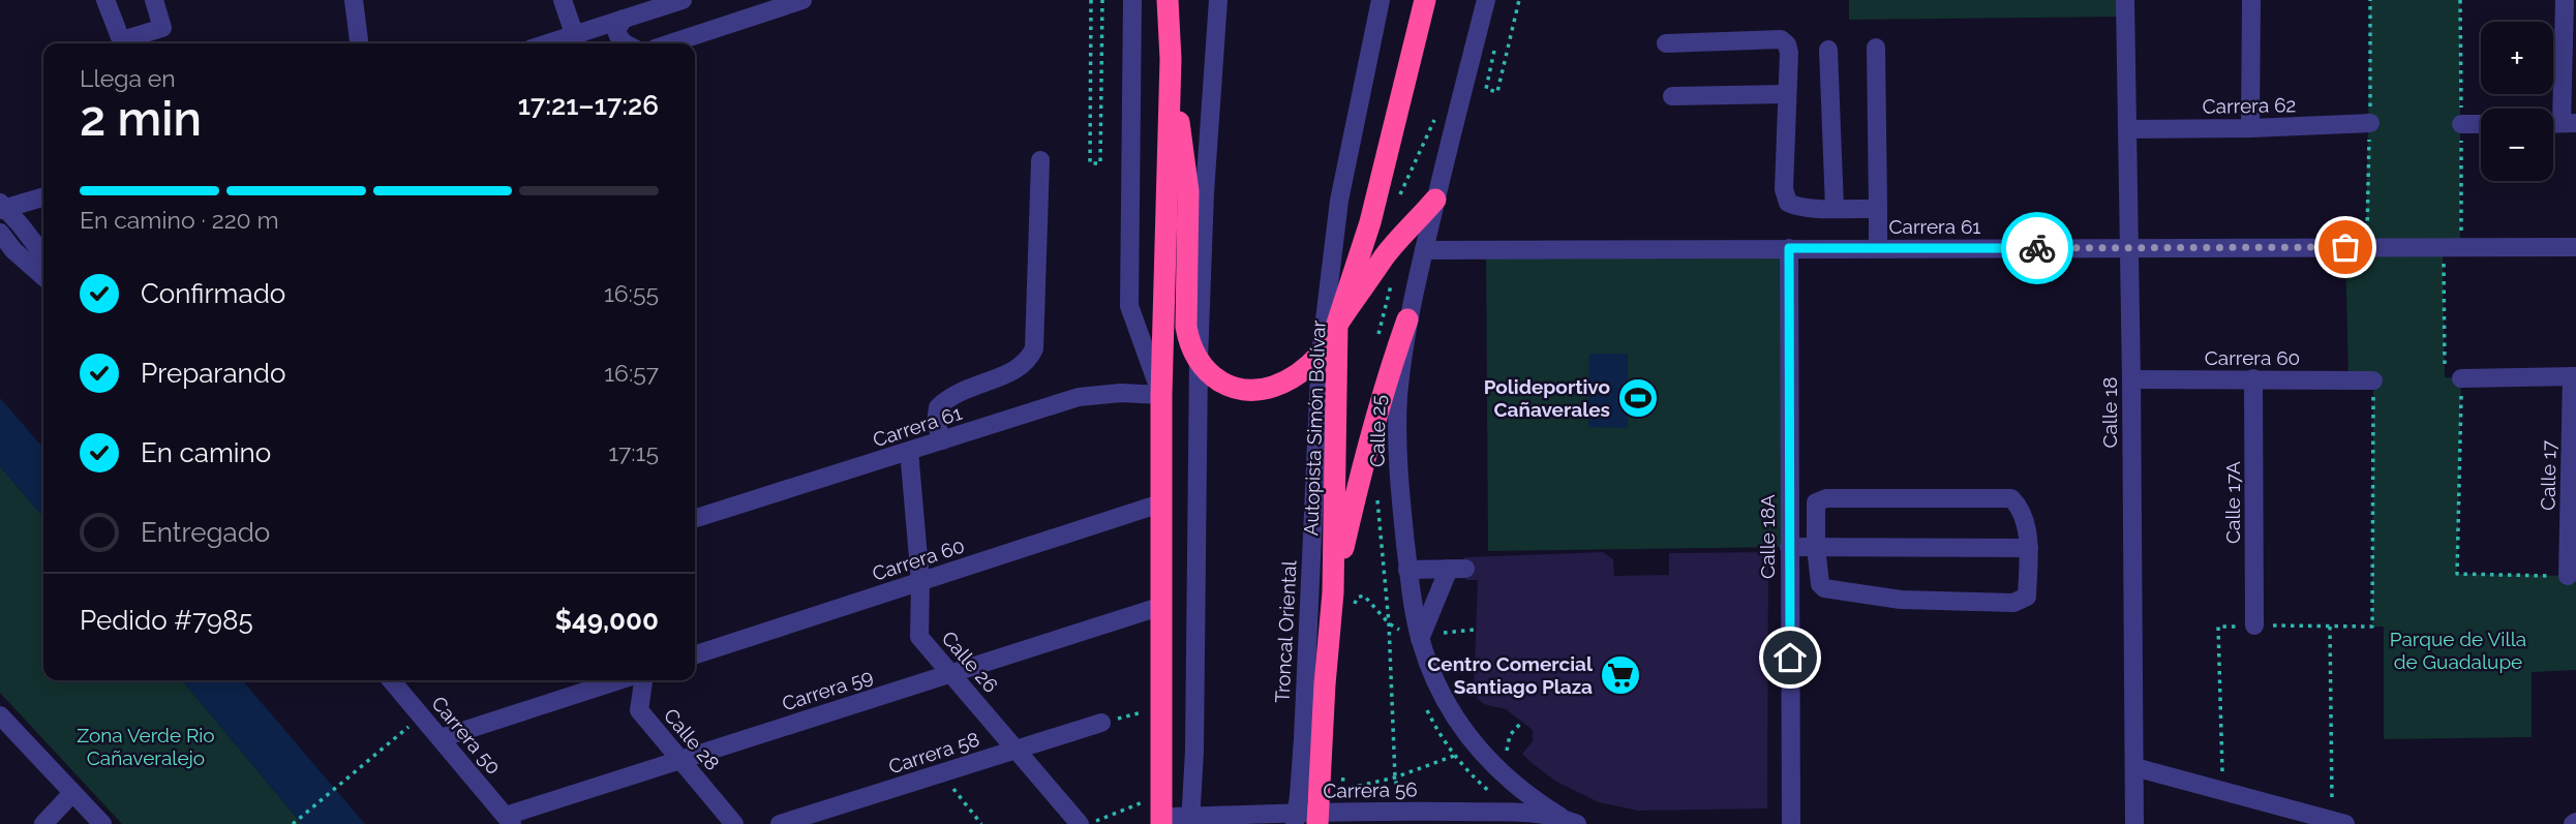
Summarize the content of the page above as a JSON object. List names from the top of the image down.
{
  "streets": {
    "highway": ["Autopista Simón Bolívar"],
    "street": [
      "Carrera 62",
      "Carrera 61",
      "Carrera 60",
      "Calle 18",
      "Calle 25",
      "Calle 17",
      "Calle 17A",
      "Calle 18A",
      "Troncal Oriental",
      "Calle 26",
      "Carrera 59",
      "Carrera 50",
      "Calle 28",
      "Carrera 58",
      "Carrera 56"
    ]
  },
  "crossings": [
    ["Carrera 62", "Calle 18"],
    ["Carrera 61", "Calle 18"],
    ["Carrera 61", "Calle 25"],
    ["Carrera 61", "Calle 18A"],
    ["Carrera 61", "Calle 26"],
    ["Carrera 60", "Calle 18"],
    ["Carrera 60", "Calle 17A"],
    ["Carrera 60", "Calle 26"],
    ["Autopista Simón Bolívar", "Carrera 56"],
    ["Calle 25", "Carrera 56"],
    ["Troncal Oriental", "Carrera 56"],
    ["Calle 26", "Carrera 59"],
    ["Calle 26", "Carrera 58"],
    ["Carrera 59", "Carrera 50"],
    ["Carrera 59", "Calle 28"]
  ],
  "parks": ["Parque de Villa de Guadalupe", "Zona Verde Rio Cañaveralejo"],
  "places": {
    "sports": ["Polideportivo Cañaverales"],
    "supermarket": ["Centro Comercial Santiago Plaza"]
  },
  "page": {
    "map_buttons": ["+", "−"],
    "heading": ["2 min", "Llega en", "17:21–17:26"],
    "panel": ["Pedido #7985", "$49,000"],
    "bar": "En camino · 220 m",
    "list": [
      ["Confirmado", "16:55"],
      ["Preparando", "16:57"],
      ["En camino", "17:15"],
      "Entregado"
    ]
  }
}
